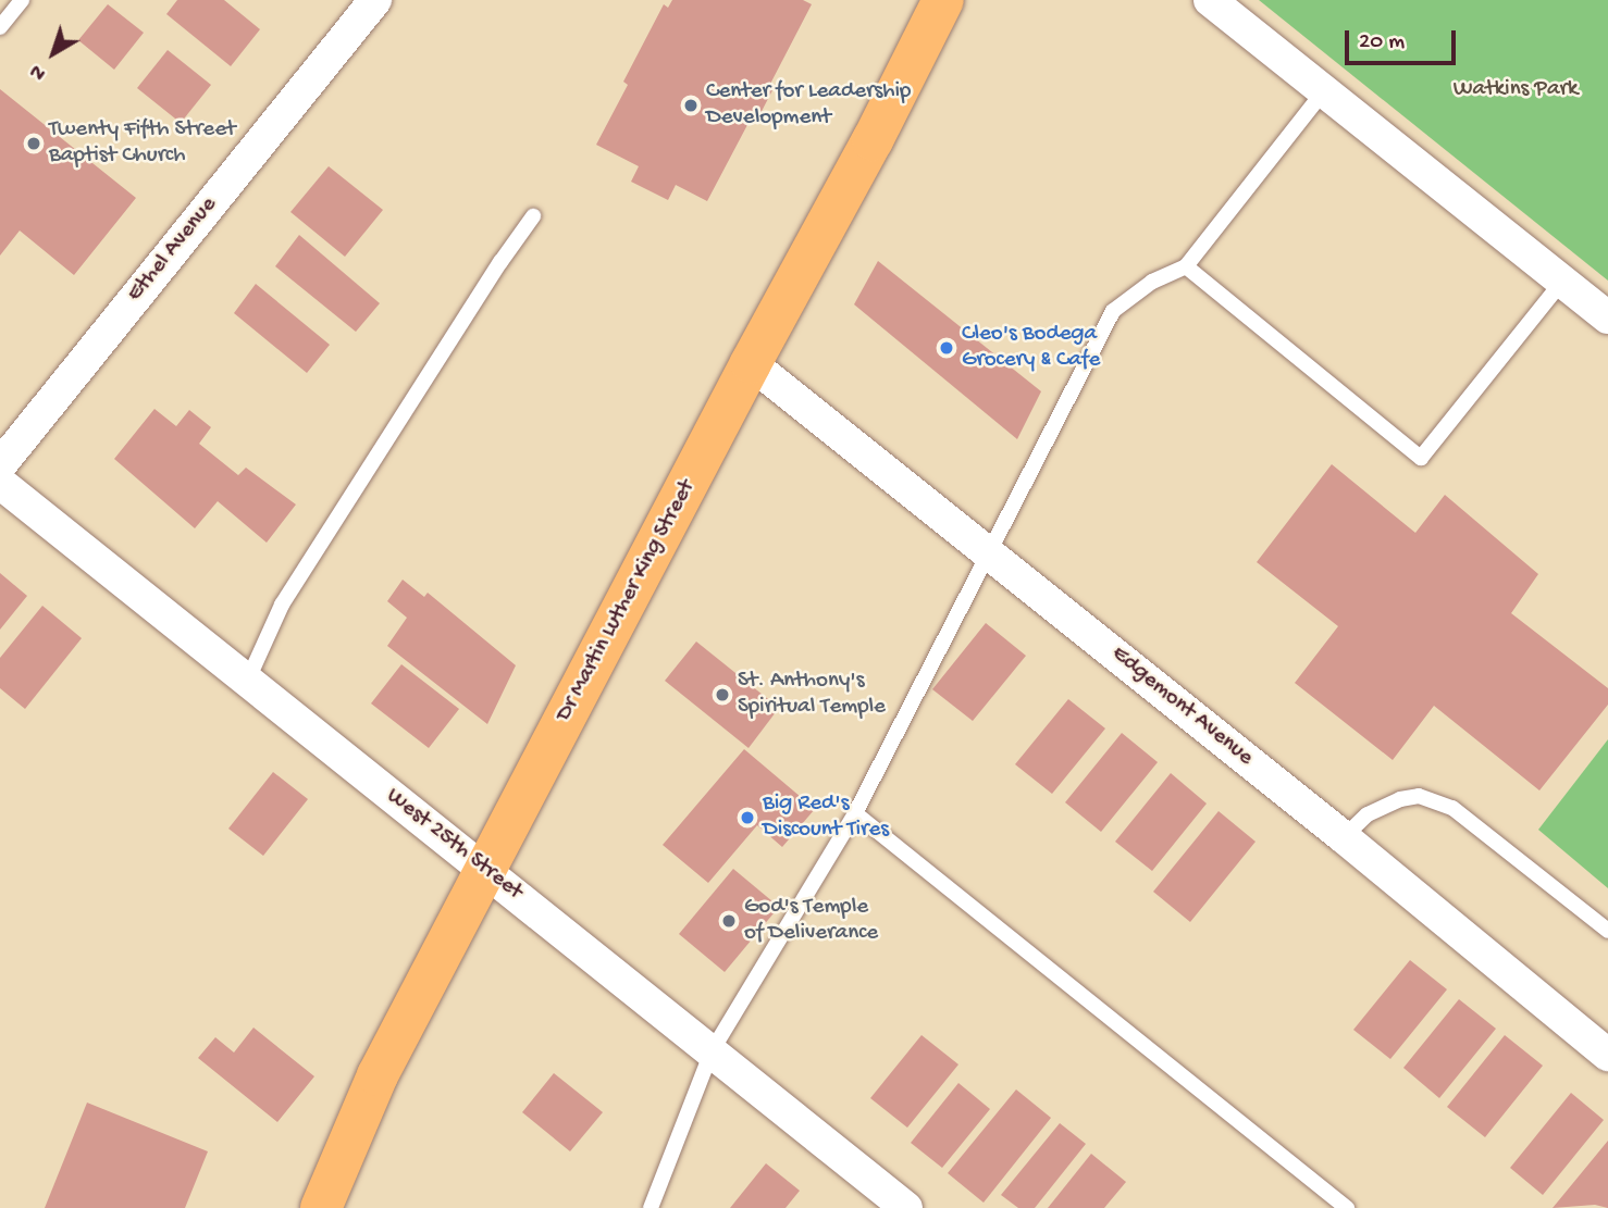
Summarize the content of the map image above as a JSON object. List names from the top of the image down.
{
  "streets": {
    "main road": ["Dr Martin Luther King Street"],
    "street": ["Ethel Avenue", "Edgemont Avenue", "West 25th Street"]
  },
  "crossings": [
    ["Dr Martin Luther King Street", "Edgemont Avenue"],
    ["Dr Martin Luther King Street", "West 25th Street"]
  ],
  "parks": ["Watkins Park"],
  "places": [
    "Center for Leadership Development",
    "Twenty Fifth Street Baptist Church",
    "Cleo's Bodega Grocery & Cafe",
    "St. Anthony's Spiritual Temple",
    "Big Red's Discount Tires",
    "God's Temple of Deliverance"
  ],
  "scale_bar": "20 m",
  "north": "bottom left"
}
